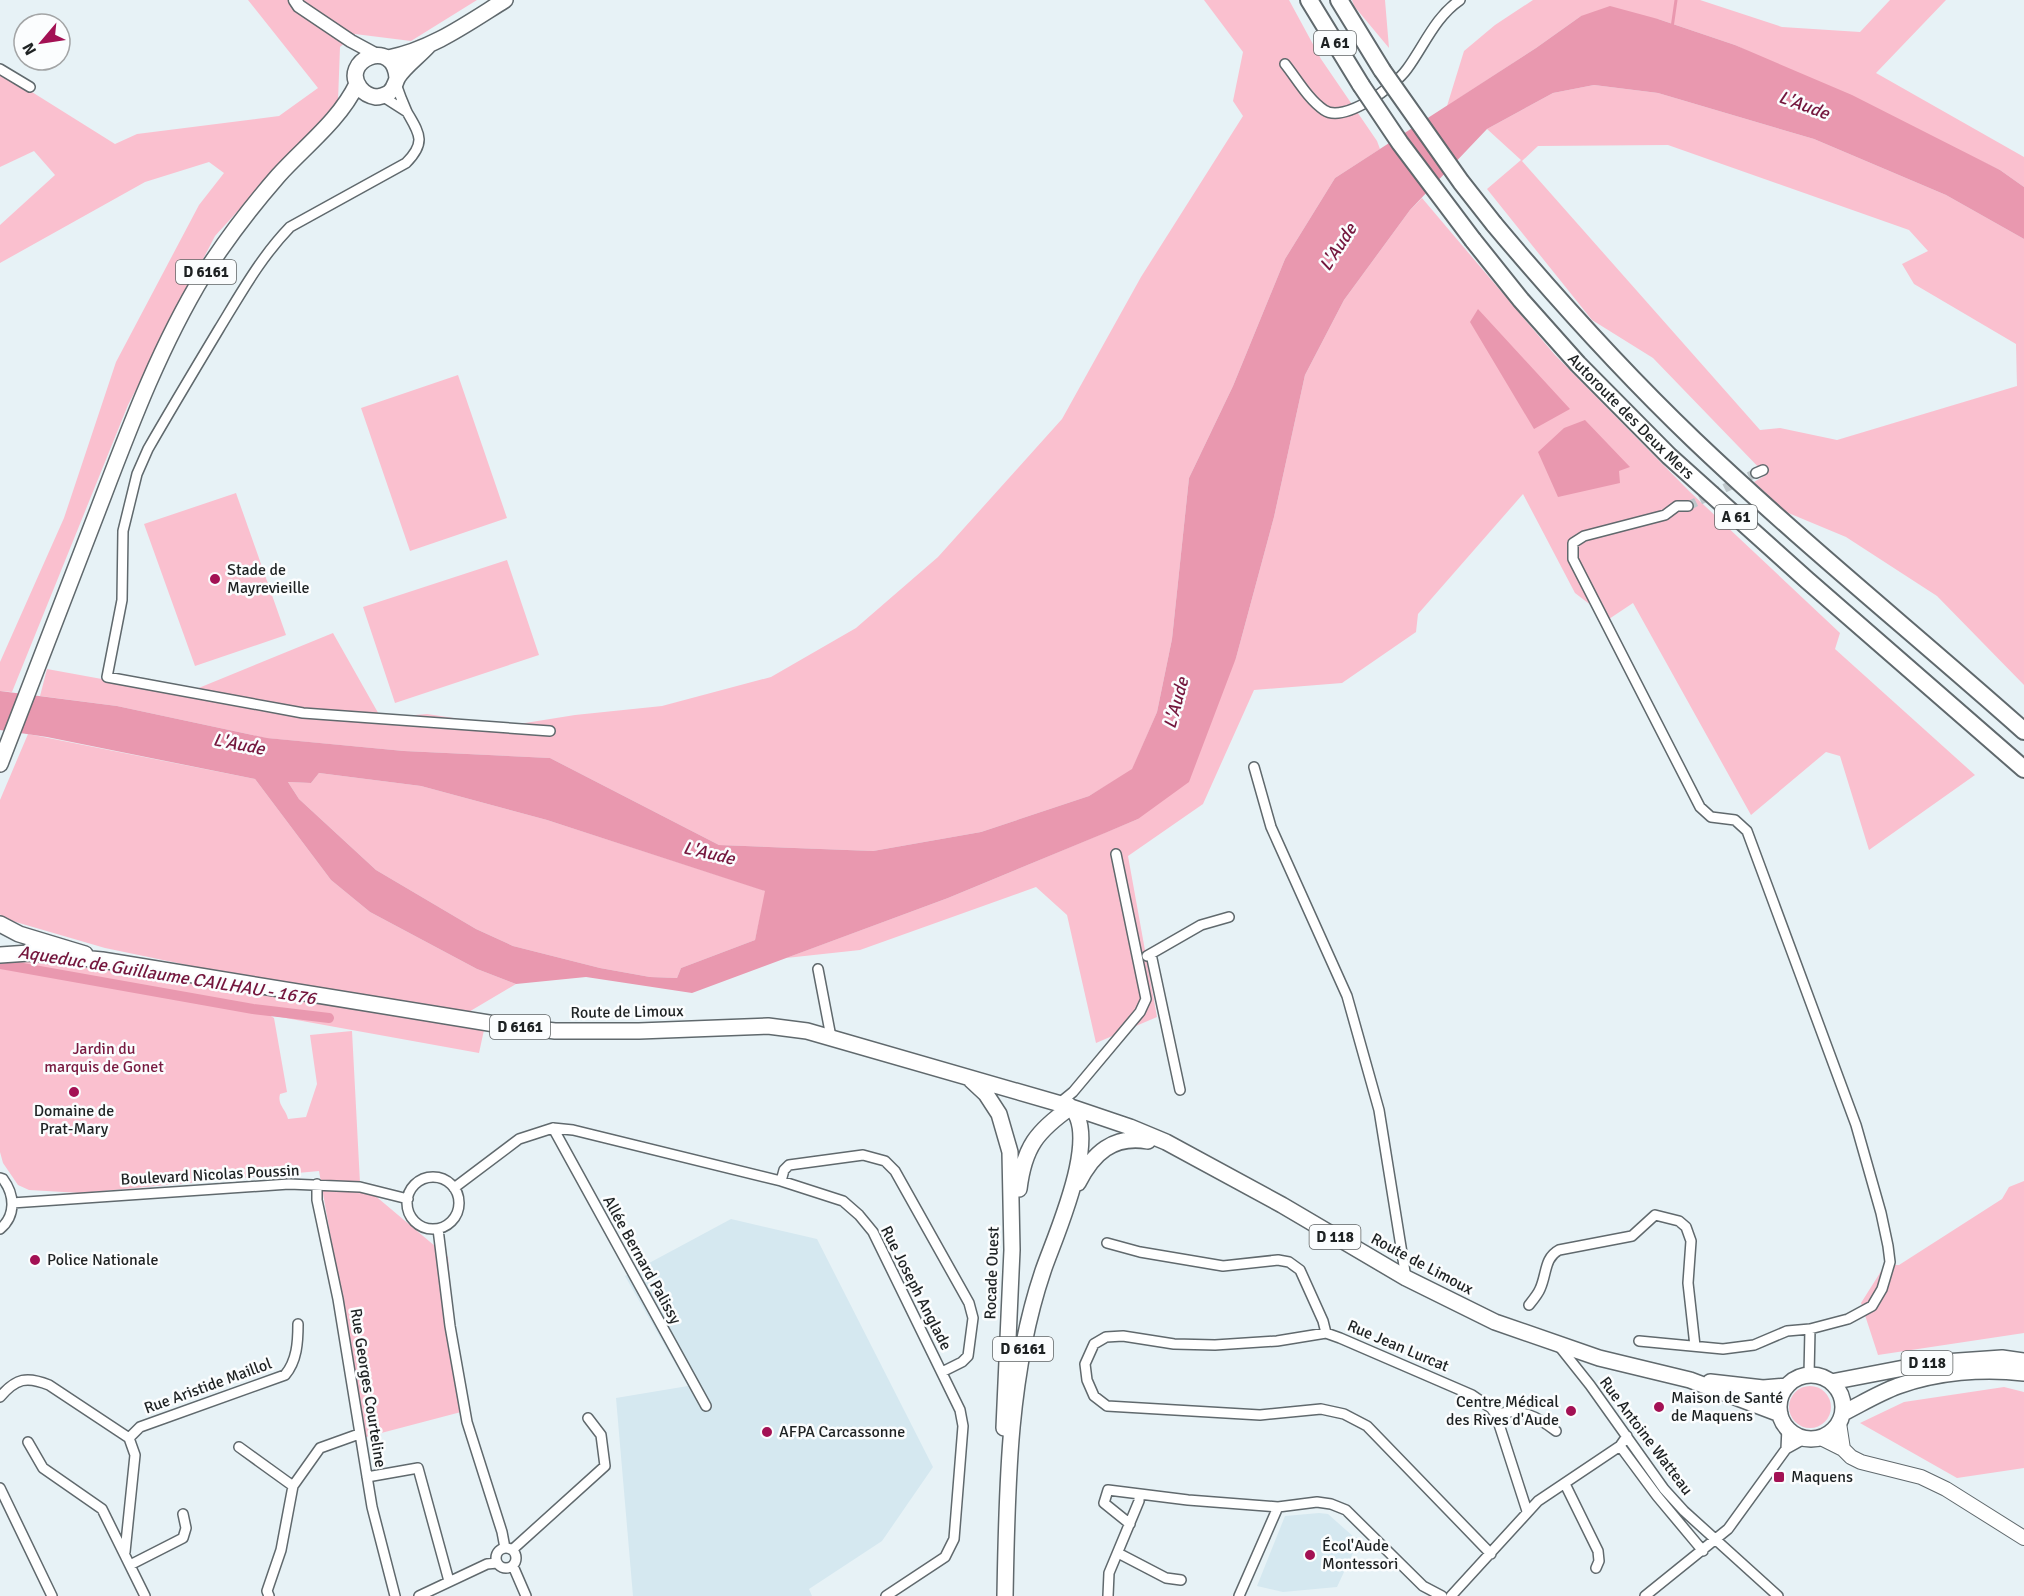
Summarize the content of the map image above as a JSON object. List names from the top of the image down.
{
  "streets": {
    "highway": ["A 61", "Autoroute des Deux Mers"],
    "main road": [
      "D 6161",
      "Route de Limoux",
      "D 118",
      "Rocade Ouest"
    ],
    "street": [
      "Boulevard Nicolas Poussin",
      "Allée Bernard Palissy",
      "Rue Joseph Anglade",
      "Rue Jean Lurcat",
      "Rue Aristide Maillol",
      "Rue Georges Courteline",
      "Rue Antoine Watteau"
    ]
  },
  "crossings": [
    ["D 6161", "Route de Limoux"],
    ["D 6161", "D 118"],
    ["D 6161", "Rocade Ouest"],
    ["Route de Limoux", "D 118"],
    ["Route de Limoux", "Rocade Ouest"],
    ["Route de Limoux", "Rue Antoine Watteau"],
    ["Boulevard Nicolas Poussin", "Rue Joseph Anglade"],
    ["Boulevard Nicolas Poussin", "Rue Georges Courteline"],
    ["D 118", "Rocade Ouest"],
    ["D 118", "Rue Antoine Watteau"],
    ["Allée Bernard Palissy", "Rue Joseph Anglade"]
  ],
  "water": ["L'Aude", "Aqueduc de Guillaume CAILHAU - 1676"],
  "parks": ["Jardin du marquis de Gonet"],
  "places": {
    "other": [
      "Stade de Mayrevieille",
      "Domaine de Prat-Mary",
      "Police Nationale",
      "Maison de Santé de Maquens",
      "Centre Médical des Rives d'Aude",
      "AFPA Carcassonne",
      "Écol'Aude Montessori"
    ],
    "transit": ["Maquens"]
  },
  "north": "bottom left"
}
